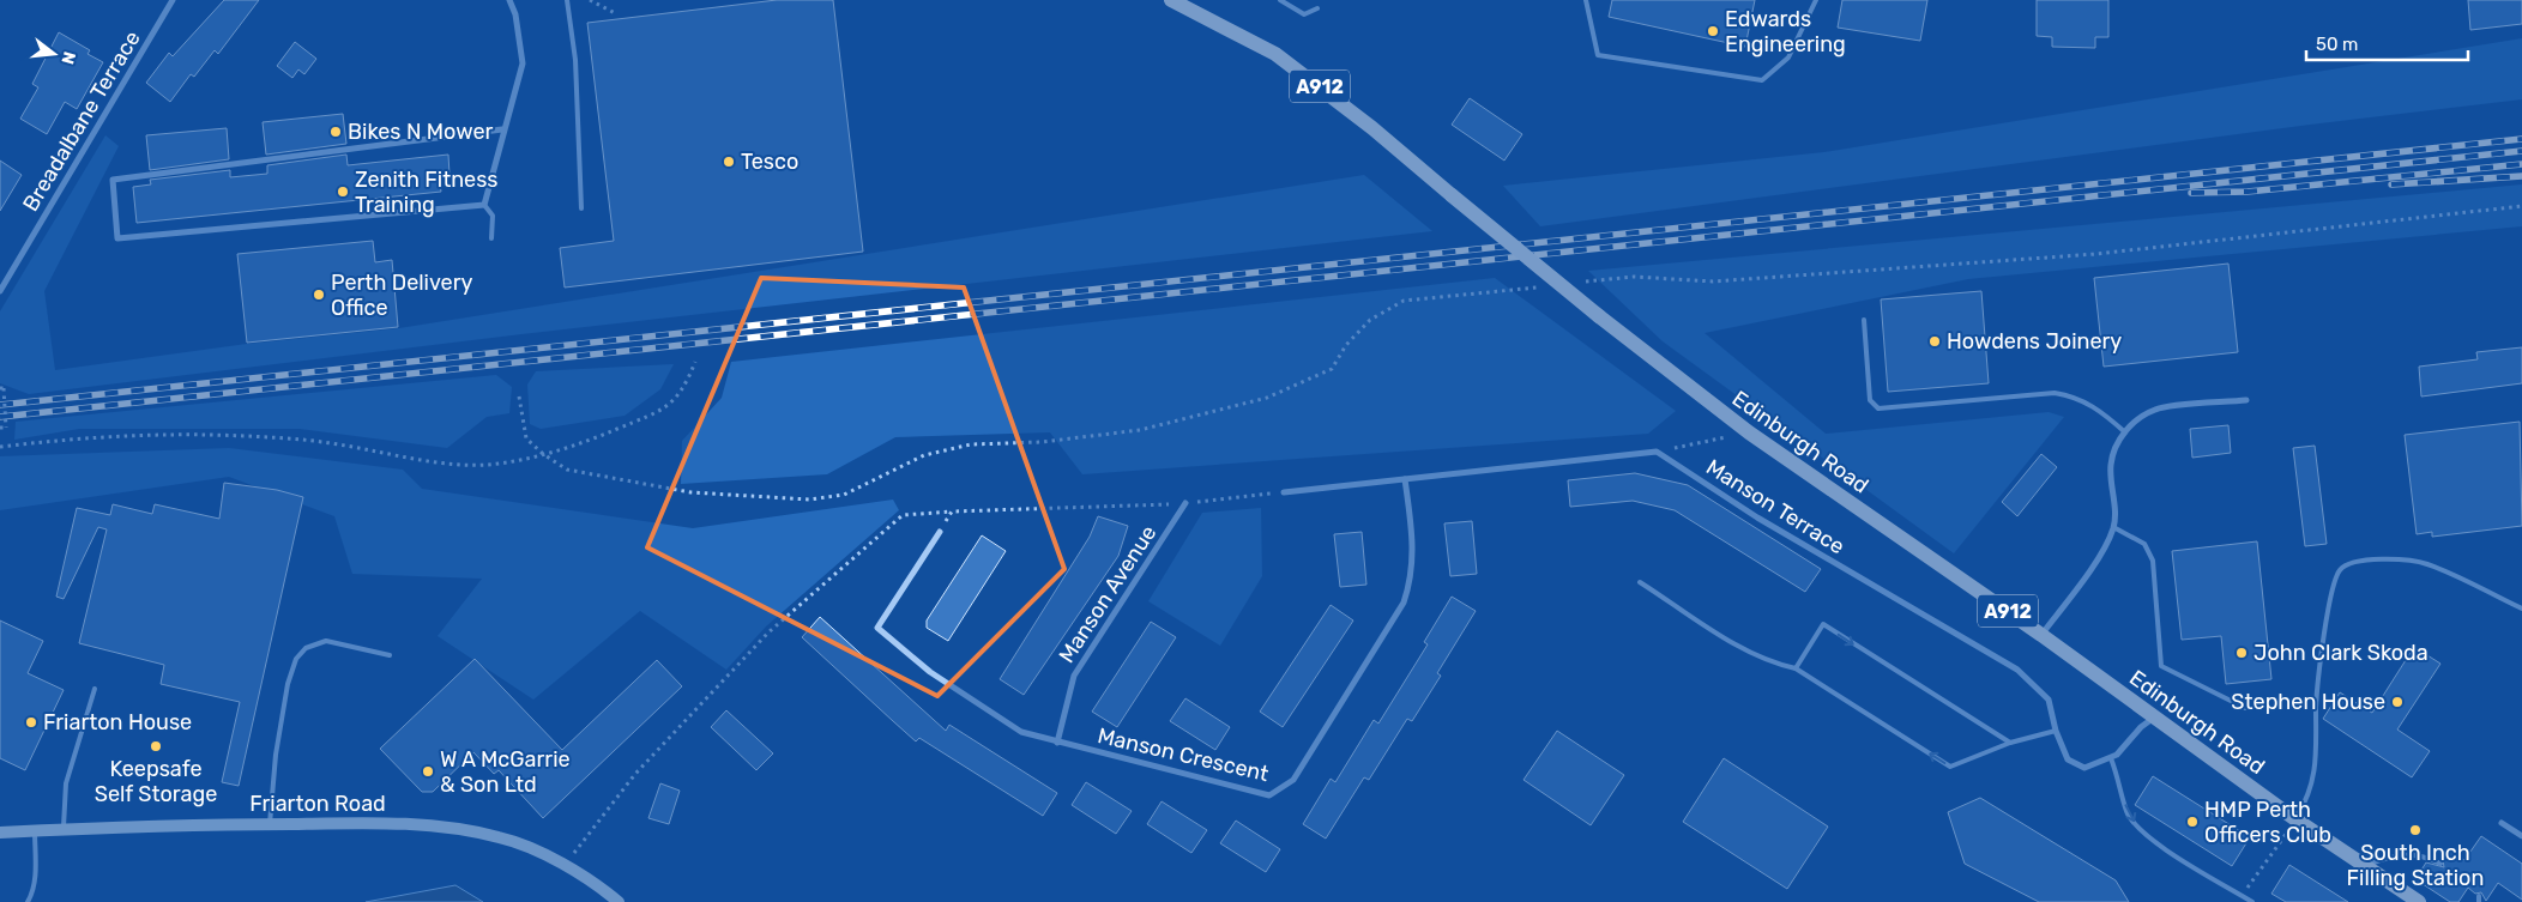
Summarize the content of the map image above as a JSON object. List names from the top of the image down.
{
  "streets": {
    "main road": ["A912", "Edinburgh Road"],
    "street": [
      "Breadalbane Terrace",
      "Manson Terrace",
      "Manson Avenue",
      "Manson Crescent",
      "Friarton Road"
    ]
  },
  "crossings": [
    ["Edinburgh Road", "Manson Terrace"],
    ["Manson Avenue", "Manson Crescent"]
  ],
  "places": [
    "Edwards Engineering",
    "Bikes N Mower",
    "Tesco",
    "Zenith Fitness Training",
    "Perth Delivery Office",
    "Howdens Joinery",
    "John Clark Skoda",
    "Stephen House",
    "Friarton House",
    "Keepsafe Self Storage",
    "W A McGarrie & Son Ltd",
    "HMP Perth Officers Club",
    "South Inch Filling Station"
  ],
  "scale_bar": "50 m",
  "north": "right"
}
